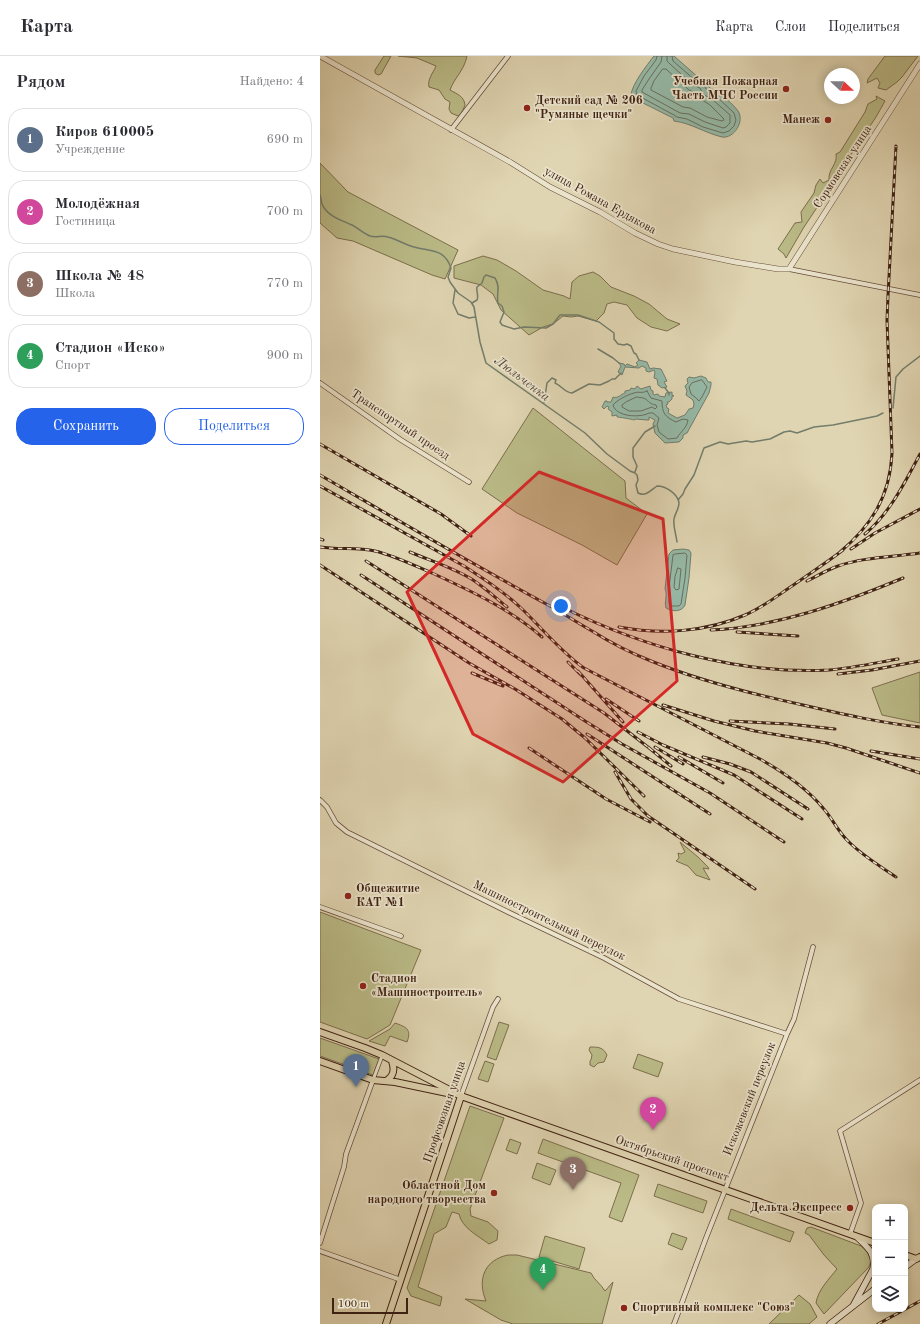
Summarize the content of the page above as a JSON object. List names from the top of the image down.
{
  "streets": {
    "main road": ["Профсоюзная улица", "Октябрьский проспект"],
    "street": [
      "Сормовская улица",
      "улица Романа Ердякова",
      "Транспортный проезд",
      "Машиностроительный переулок",
      "Искожевский переулок"
    ]
  },
  "crossings": [
    ["Сормовская улица", "улица Романа Ердякова"],
    ["Машиностроительный переулок", "Искожевский переулок"],
    ["Искожевский переулок", "Октябрьский проспект"],
    ["Профсоюзная улица", "Октябрьский проспект"]
  ],
  "water": ["Люльченка"],
  "places": [
    "Учебная Пожарная Часть МЧС России",
    "Детский сад № 206 \"Румяные щечки\"",
    "Манеж",
    "Общежитие КАТ №1",
    "Стадион «Машиностроитель»",
    "Областной Дом народного творчества",
    "Дельта Экспресс",
    "Спортивный комплекс \"Союз\""
  ],
  "scale_bar": "100 m",
  "north": "right",
  "page": {
    "header": "Карта",
    "nav": ["Карта", "Слои", "Поделиться"],
    "heading": ["Рядом", "Найдено: 4"],
    "list": [
      {
        "mark": "1",
        "name": "Киров 610005",
        "note": "Учреждение",
        "value": "690 m"
      },
      {
        "mark": "2",
        "name": "Молодёжная",
        "note": "Гостиница",
        "value": "700 m"
      },
      {
        "mark": "3",
        "name": "Школа № 48",
        "note": "Школа",
        "value": "770 m"
      },
      {
        "mark": "4",
        "name": "Стадион «Иско»",
        "note": "Спорт",
        "value": "900 m"
      }
    ],
    "buttons": ["Сохранить", "Поделиться"],
    "pins": [
      "1",
      "2",
      "3",
      "4"
    ],
    "map_buttons": ["+", "−"],
    "scale": "100 m"
  }
}
